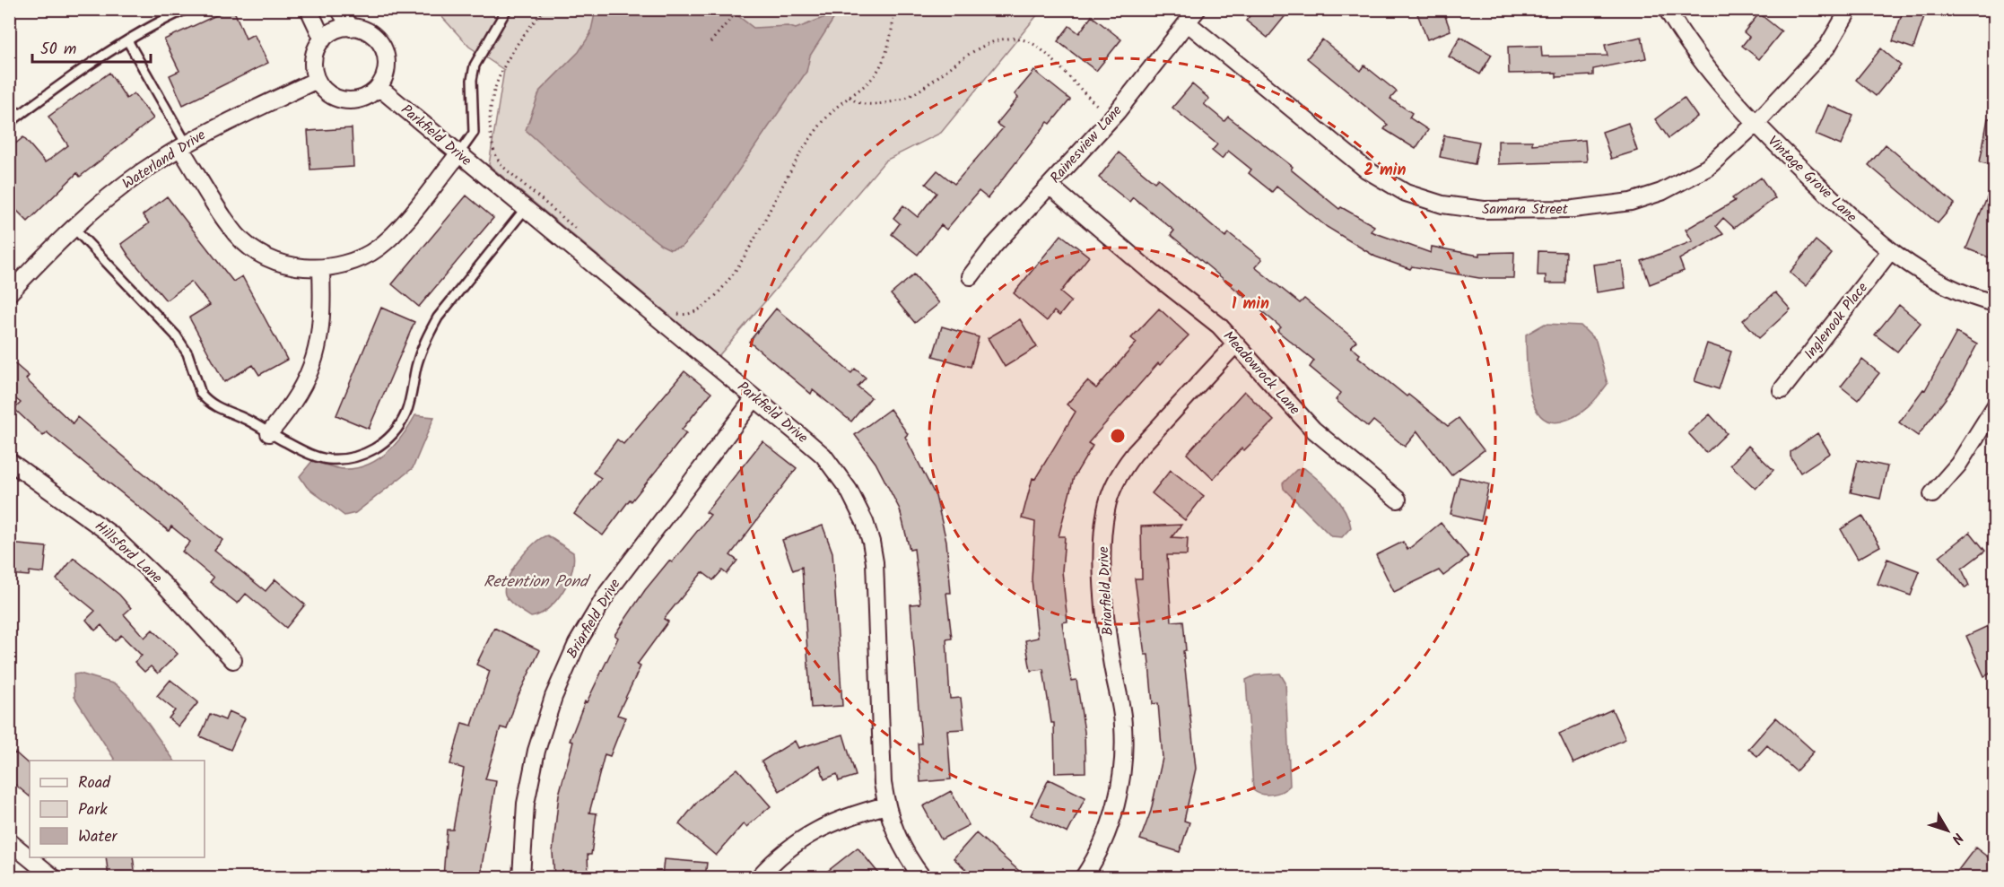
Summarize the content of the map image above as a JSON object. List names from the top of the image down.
{
  "streets": {
    "street": [
      "Parkfield Drive",
      "Rainesview Lane",
      "Waterland Drive",
      "Vintage Grove Lane",
      "Samara Street",
      "Inglenook Place",
      "Meadowrock Lane",
      "Hillsford Lane",
      "Briarfield Drive"
    ]
  },
  "crossings": [
    ["Parkfield Drive", "Waterland Drive"],
    ["Parkfield Drive", "Briarfield Drive"],
    ["Rainesview Lane", "Samara Street"],
    ["Rainesview Lane", "Meadowrock Lane"],
    ["Vintage Grove Lane", "Samara Street"],
    ["Vintage Grove Lane", "Inglenook Place"],
    ["Meadowrock Lane", "Briarfield Drive"]
  ],
  "water": ["Retention Pond"],
  "legend": ["Road", "Park", "Water"],
  "scale_bar": "50 m",
  "north": "bottom right",
  "rings": ["2 min", "1 min"]
}
